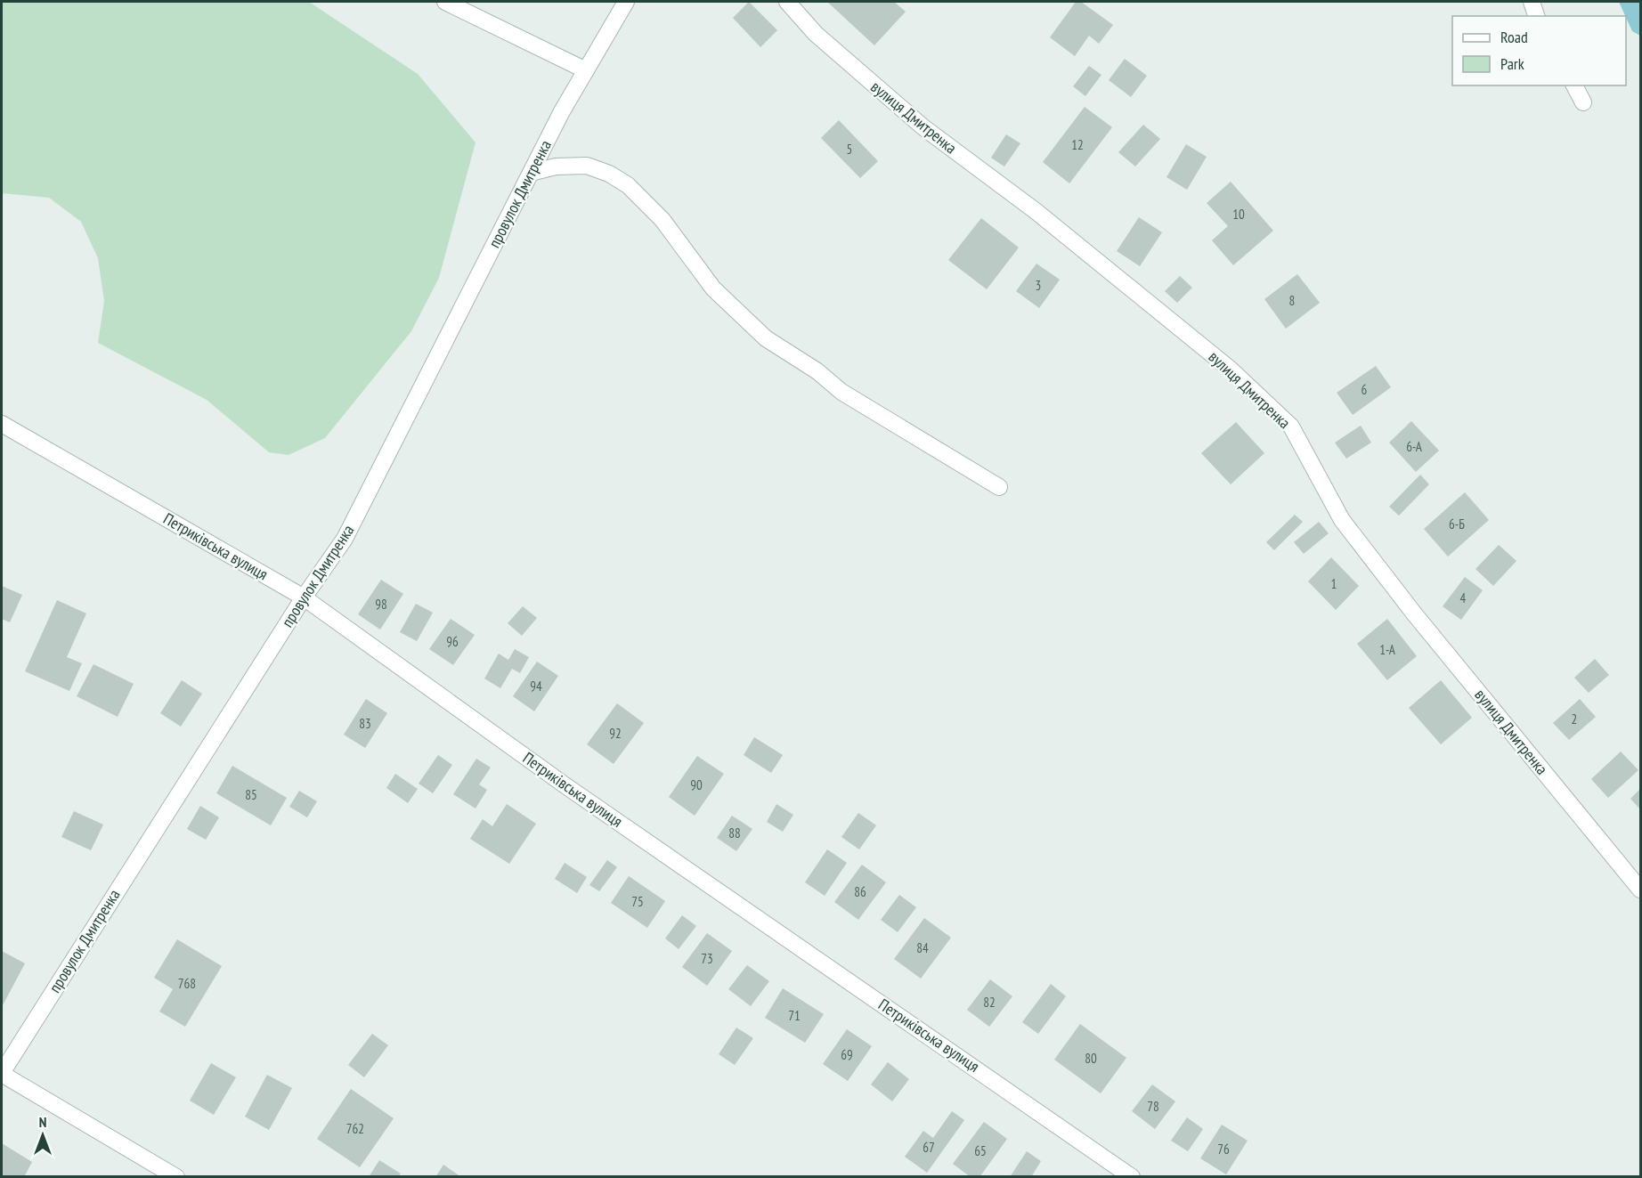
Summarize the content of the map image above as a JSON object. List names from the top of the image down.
{
  "streets": {
    "street": ["вулиця Дмитренка", "провулок Дмитренка", "Петриківська вулиця"]
  },
  "crossings": [
    ["провулок Дмитренка", "Петриківська вулиця"]
  ],
  "house_numbers": [
    "12",
    "5",
    "10",
    "3",
    "8",
    "6",
    "6-А",
    "6-Б",
    "1",
    "4",
    "98",
    "96",
    "1-А",
    "94",
    "2",
    "83",
    "92",
    "90",
    "85",
    "88",
    "86",
    "75",
    "84",
    "73",
    "768",
    "82",
    "71",
    "69",
    "80",
    "78",
    "762",
    "67",
    "76",
    "65"
  ],
  "legend": ["Road", "Park"],
  "north": "top"
}
